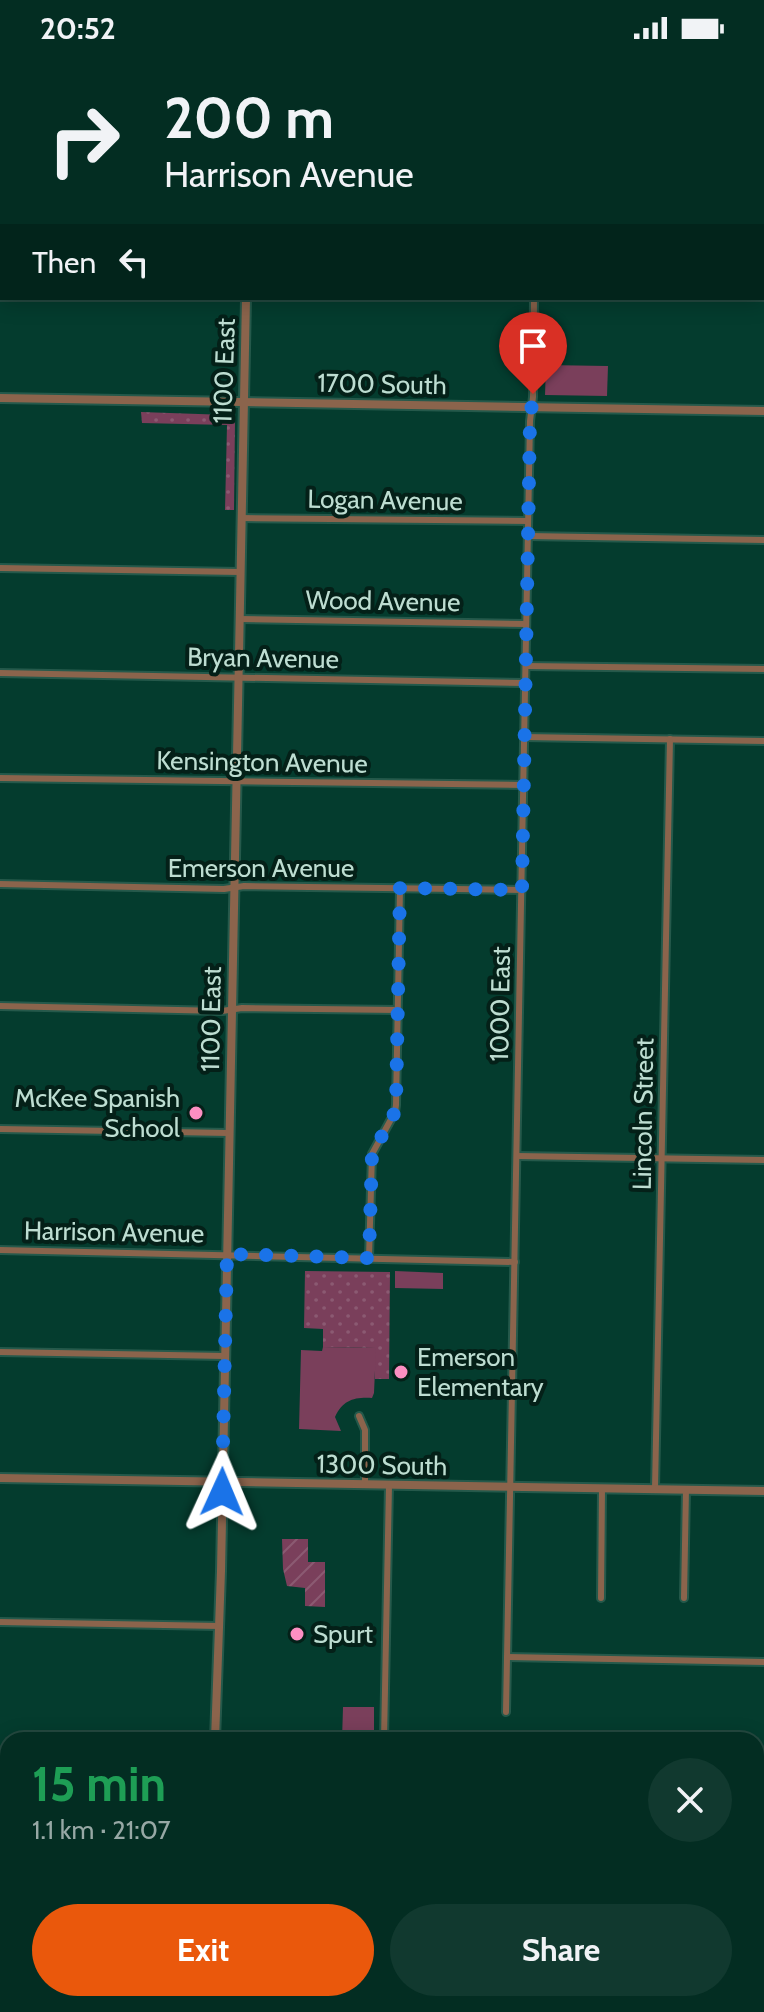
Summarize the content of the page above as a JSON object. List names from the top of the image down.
{
  "streets": {
    "street": [
      "1100 East",
      "1700 South",
      "Logan Avenue",
      "Wood Avenue",
      "Bryan Avenue",
      "Kensington Avenue",
      "Emerson Avenue",
      "1000 East",
      "Lincoln Street",
      "Harrison Avenue",
      "1300 South"
    ]
  },
  "crossings": [
    ["1100 East", "1700 South"],
    ["1100 East", "Logan Avenue"],
    ["1100 East", "Wood Avenue"],
    ["1100 East", "Bryan Avenue"],
    ["1100 East", "Kensington Avenue"],
    ["1100 East", "Emerson Avenue"],
    ["1100 East", "Harrison Avenue"],
    ["1100 East", "1300 South"],
    ["1700 South", "1000 East"],
    ["Logan Avenue", "1000 East"],
    ["Wood Avenue", "1000 East"],
    ["Bryan Avenue", "1000 East"],
    ["Kensington Avenue", "1000 East"],
    ["Emerson Avenue", "1000 East"],
    ["1000 East", "Harrison Avenue"],
    ["1000 East", "1300 South"],
    ["Lincoln Street", "1300 South"]
  ],
  "places": ["McKee Spanish School", "Emerson Elementary", "Spurt"],
  "page": {
    "status": "20:52",
    "turn": ["200 m", "Harrison Avenue"],
    "then": "Then",
    "heading": ["15 min", "1.1 km · 21:07"],
    "buttons": ["Exit", "Share"]
  }
}
